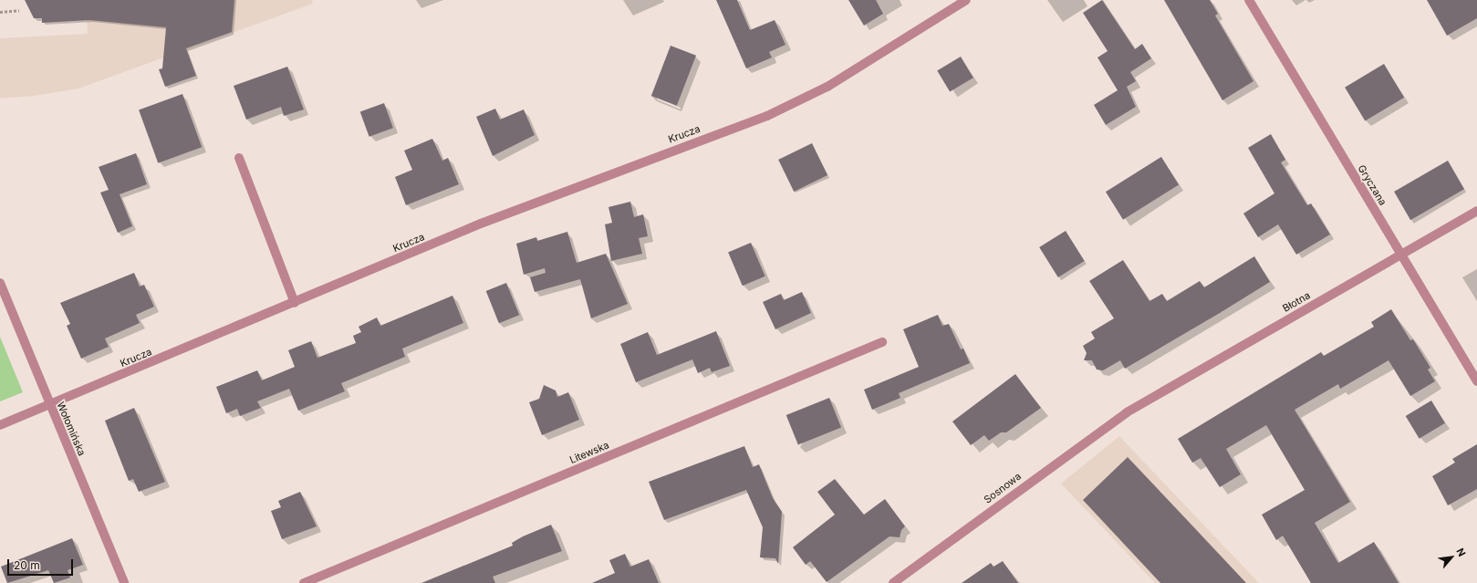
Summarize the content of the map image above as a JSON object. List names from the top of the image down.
{
  "streets": {
    "street": [
      "Krucza",
      "Gryczana",
      "Błotna",
      "Wołomińska",
      "Litewska",
      "Sosnowa"
    ]
  },
  "crossings": [
    ["Krucza", "Wołomińska"],
    ["Gryczana", "Błotna"],
    ["Błotna", "Sosnowa"]
  ],
  "scale_bar": "20 m",
  "north": "top right"
}
